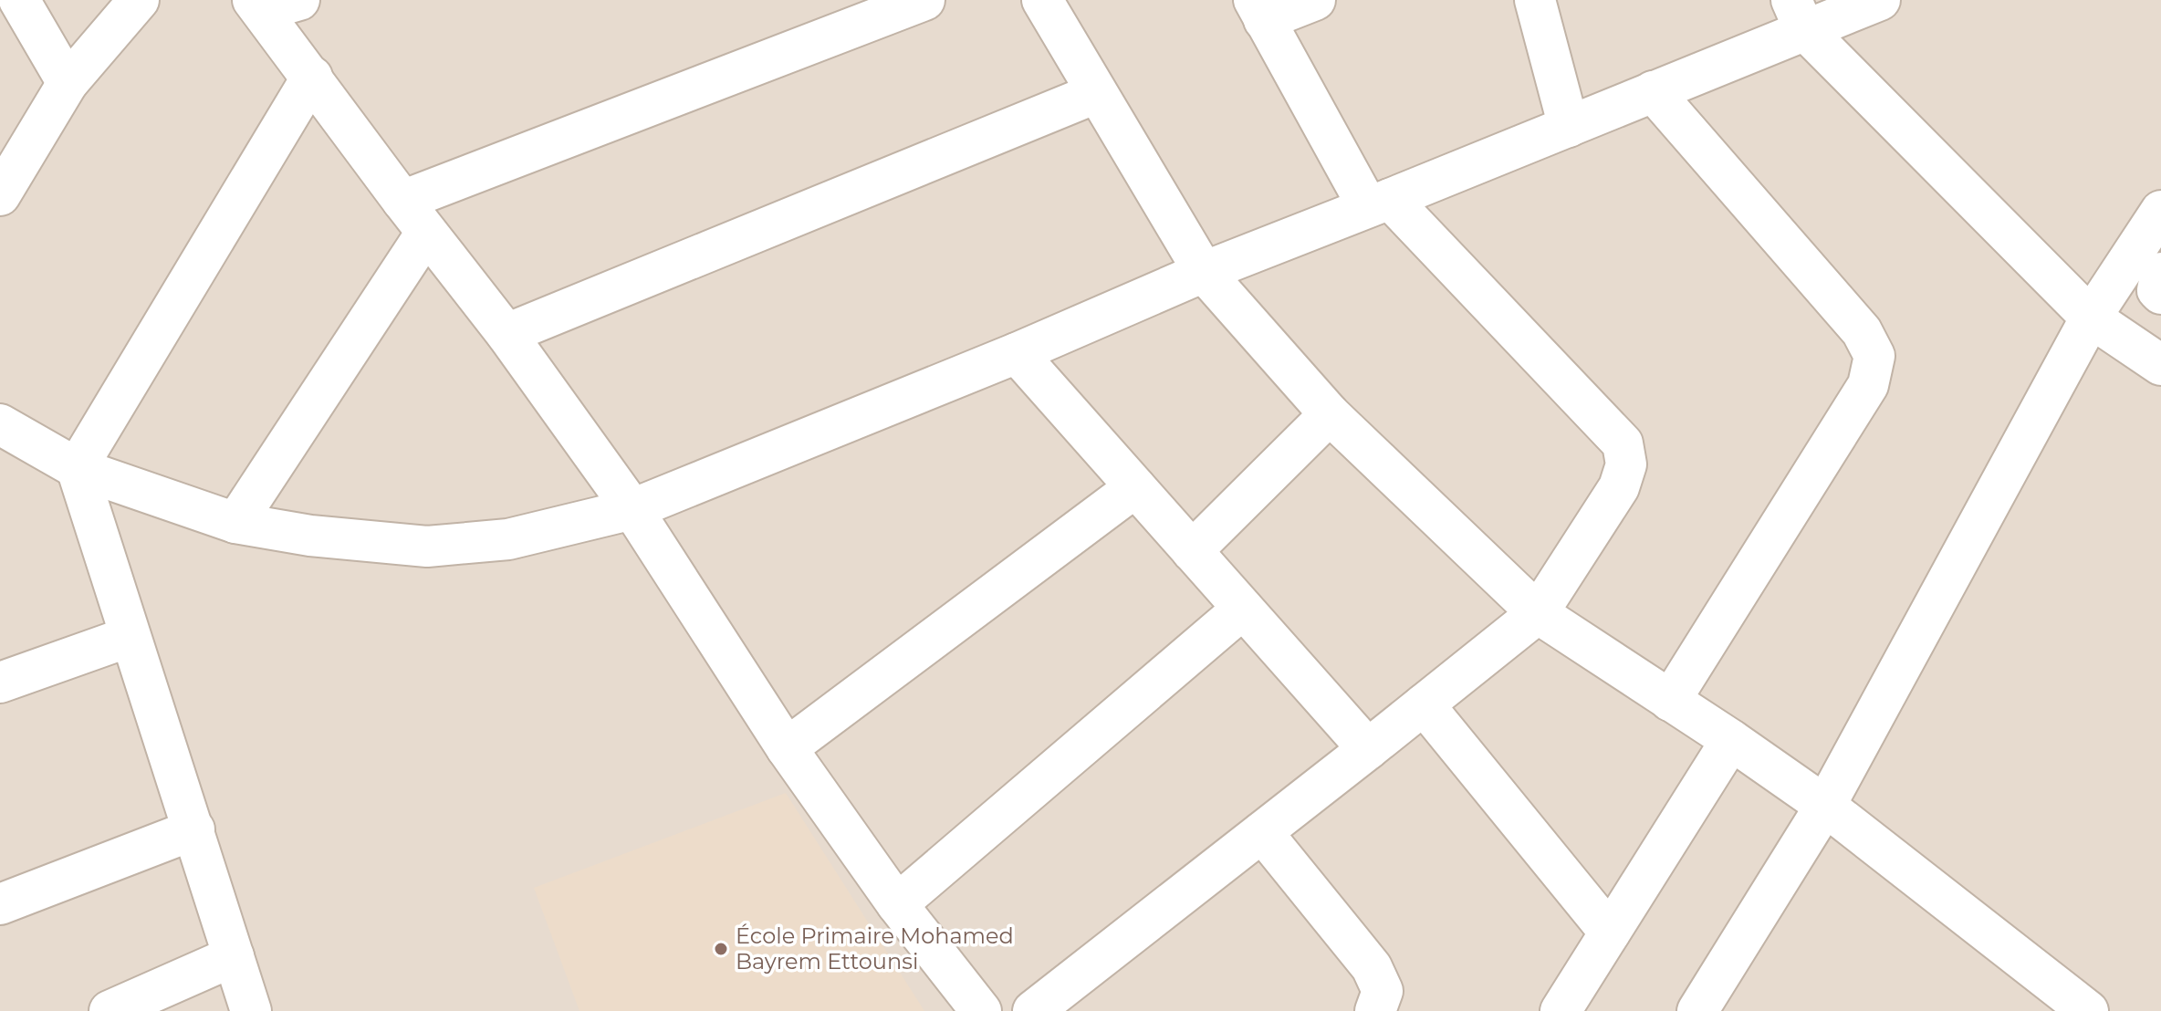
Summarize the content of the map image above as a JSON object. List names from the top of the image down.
{
  "places": ["École Primaire Mohamed Bayrem Ettounsi"]
}
